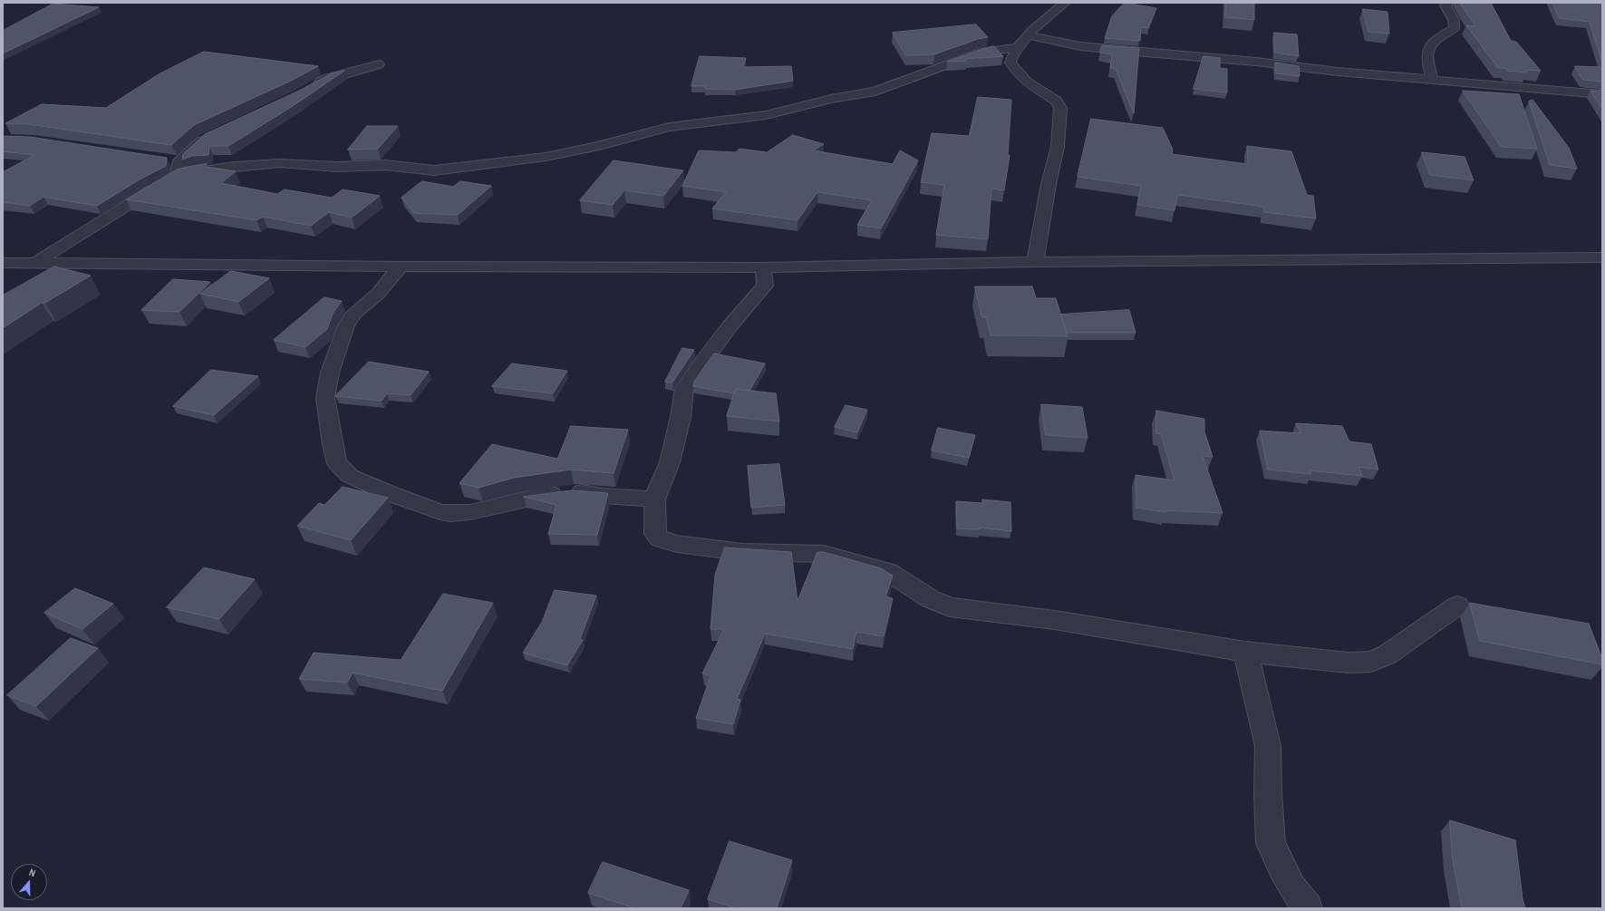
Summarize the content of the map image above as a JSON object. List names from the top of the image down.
{
  "north": "top"
}
